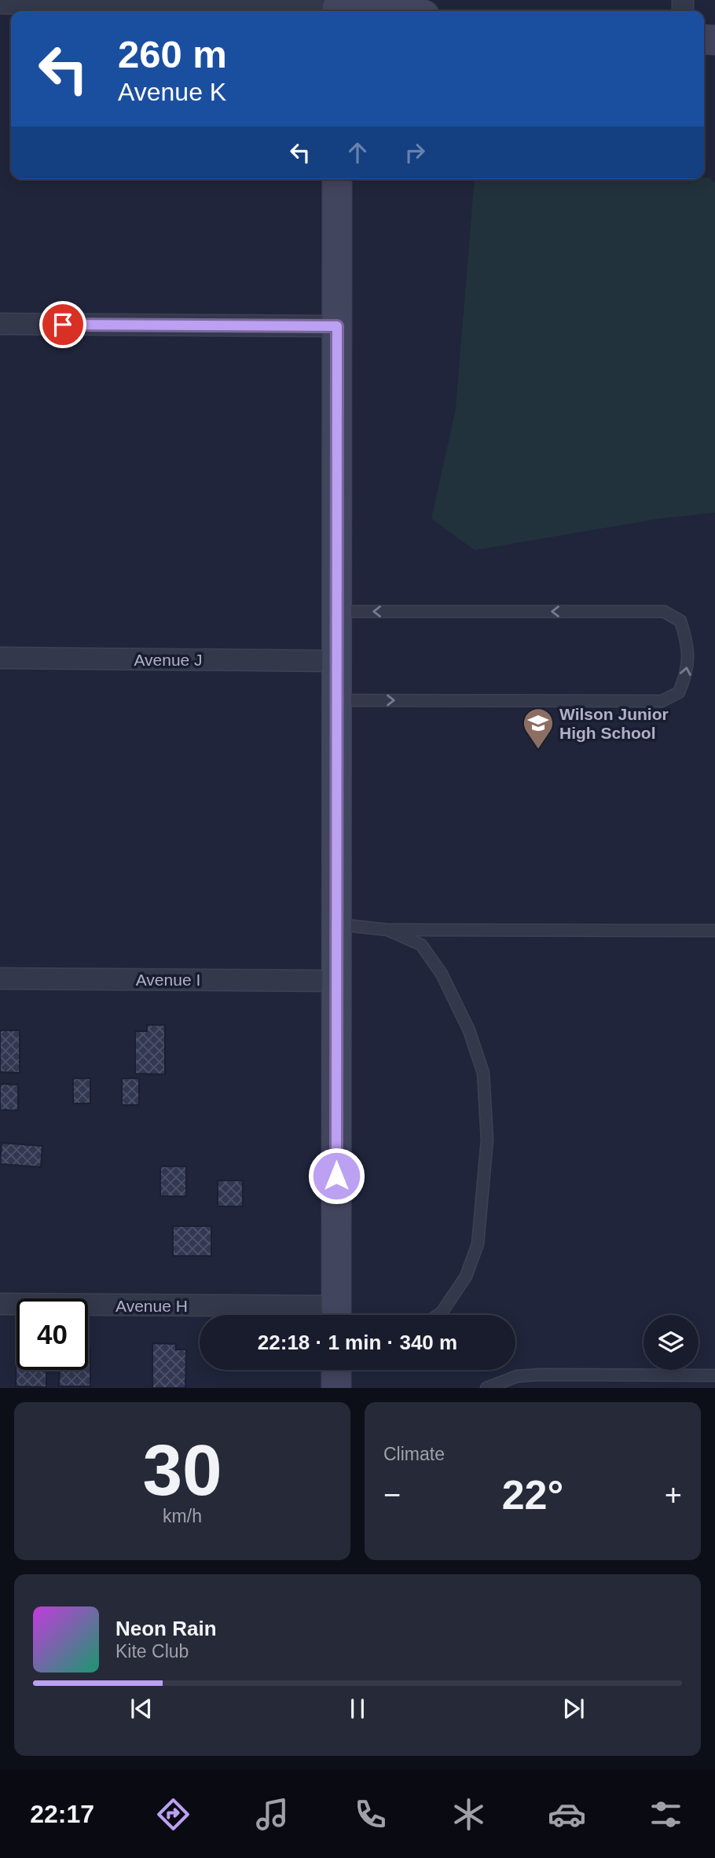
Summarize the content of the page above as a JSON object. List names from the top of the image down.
{
  "streets": {
    "street": ["Avenue J", "Avenue I", "Avenue H"]
  },
  "places": {
    "school or university": ["Wilson Junior High School"]
  },
  "page": {
    "turn": ["260 m", "Avenue K"],
    "limit": "40",
    "trip": "22:18 · 1 min · 340 m",
    "tile": [
      ["30", "km/h"],
      "Climate"
    ],
    "heat": ["−", "22°", "+"],
    "song": ["Neon Rain", "Kite Club"],
    "tabs": "22:17"
  }
}
